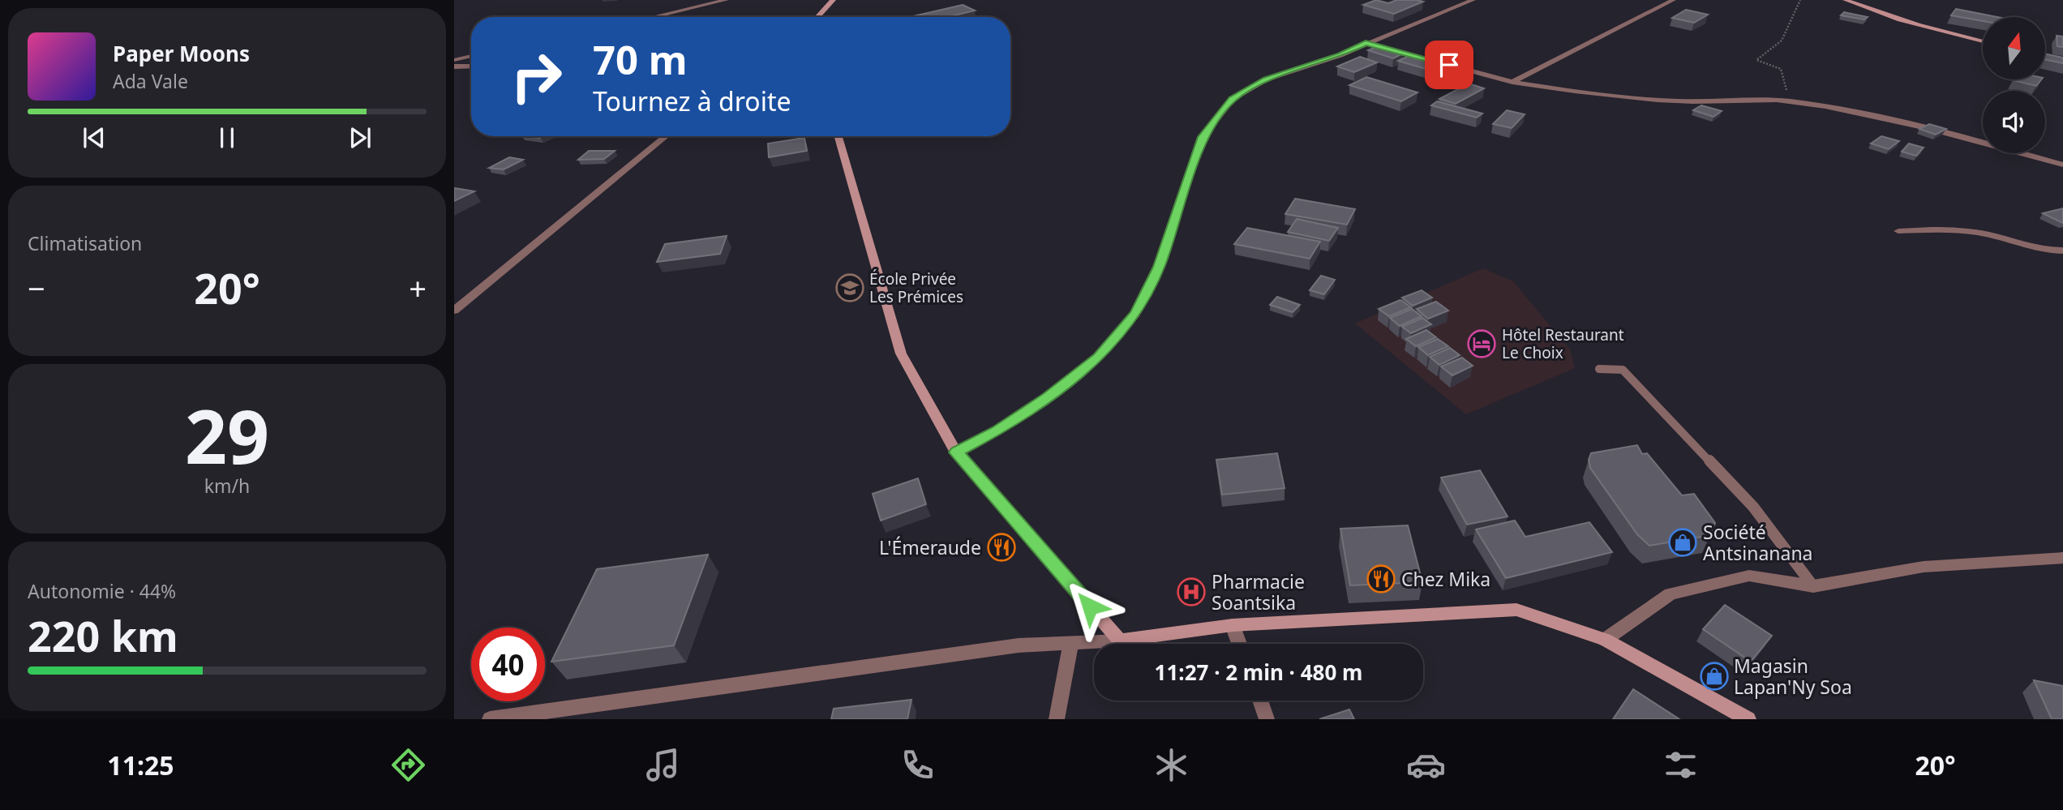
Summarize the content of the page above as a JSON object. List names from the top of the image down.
{
  "places": {
    "school or university": ["École Privée Les Prémices"],
    "hotel": ["Hôtel Restaurant Le Choix"],
    "shop": ["Société Antsinanana", "Magasin Lapan'Ny Soa"],
    "restaurant": ["L'Émeraude", "Chez Mika"],
    "hospital": ["Pharmacie Soantsika"]
  },
  "north": "top",
  "page": {
    "turn": ["70 m", "Tournez à droite"],
    "song": ["Paper Moons", "Ada Vale"],
    "tile": [
      "Climatisation",
      ["29", "km/h"],
      ["Autonomie · 44%", "220 km"]
    ],
    "heat": ["−", "20°", "+"],
    "limit": "40",
    "trip": "11:27 · 2 min · 480 m",
    "tabs": ["11:25", "20°"]
  }
}
